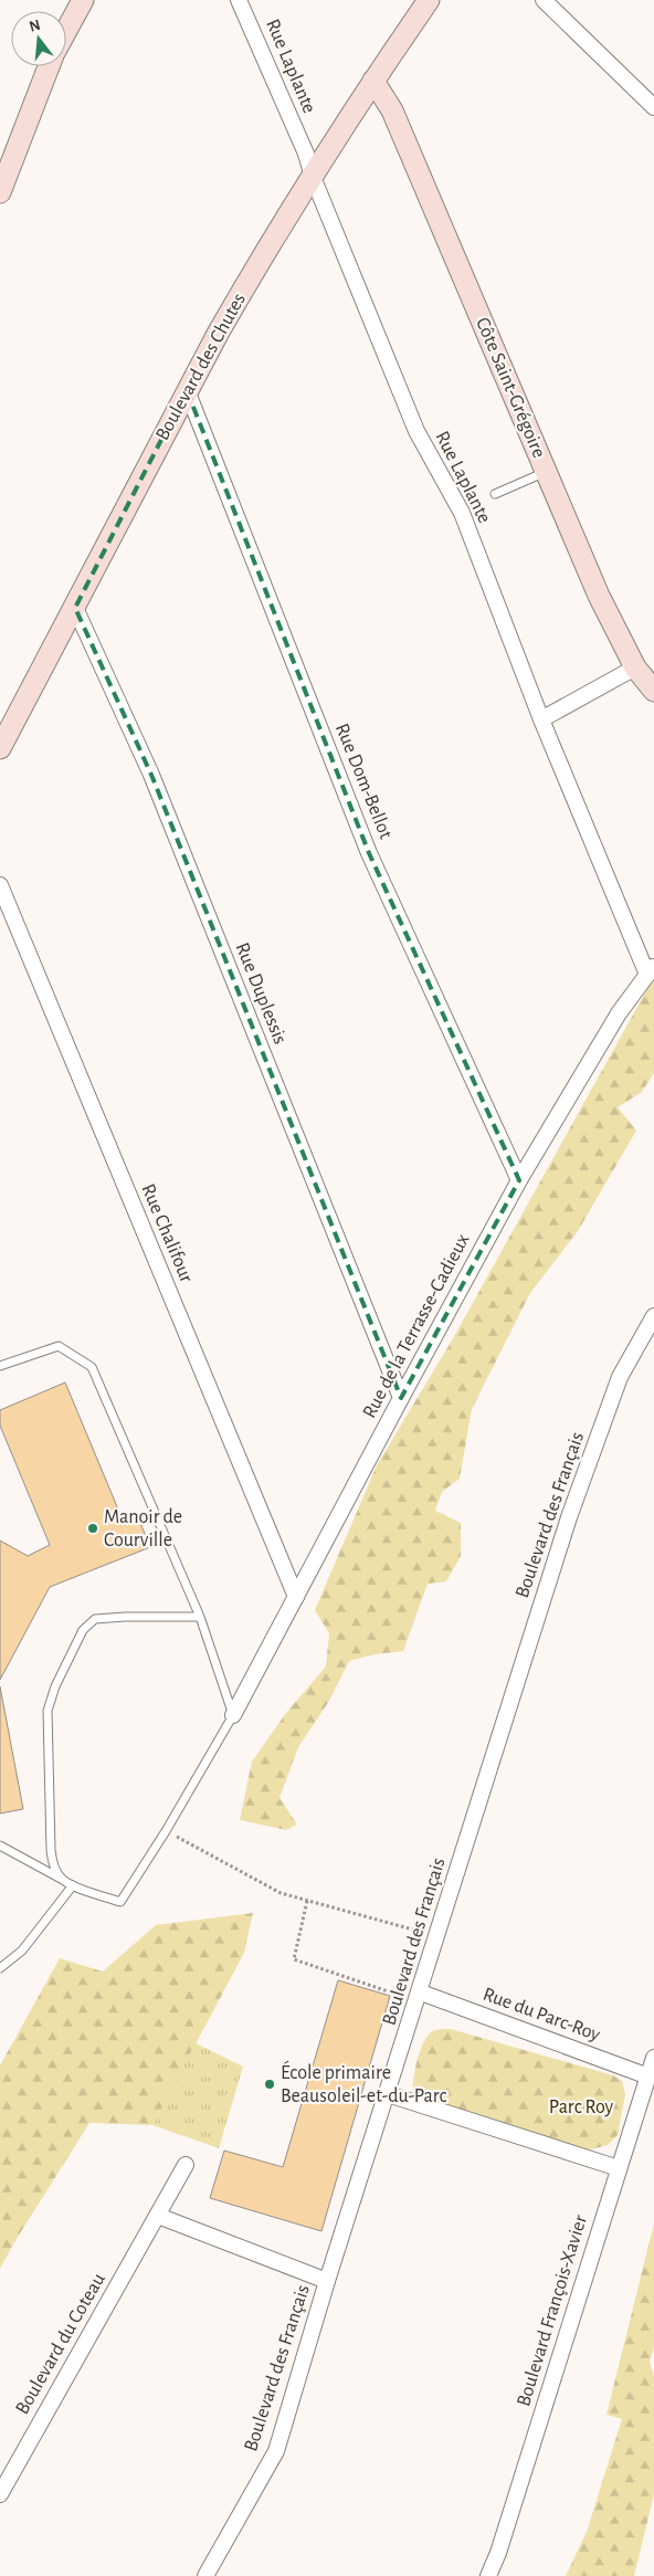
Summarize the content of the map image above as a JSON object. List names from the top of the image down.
{
  "streets": {
    "street": [
      "Rue Laplante",
      "Boulevard des Chutes",
      "Côte Saint-Grégoire",
      "Rue Dom-Bellot",
      "Rue Duplessis",
      "Rue Chalifour",
      "Rue de la Terrasse-Cadieux",
      "Boulevard des Français",
      "Rue du Parc-Roy",
      "Boulevard François-Xavier",
      "Boulevard du Coteau"
    ]
  },
  "crossings": [
    ["Rue Laplante", "Boulevard des Chutes"],
    ["Rue Laplante", "Rue de la Terrasse-Cadieux"],
    ["Boulevard des Chutes", "Côte Saint-Grégoire"],
    ["Boulevard des Chutes", "Rue Dom-Bellot"],
    ["Boulevard des Chutes", "Rue Duplessis"],
    ["Rue Dom-Bellot", "Rue de la Terrasse-Cadieux"],
    ["Rue Duplessis", "Rue de la Terrasse-Cadieux"],
    ["Rue Chalifour", "Rue de la Terrasse-Cadieux"],
    ["Boulevard des Français", "Rue du Parc-Roy"],
    ["Rue du Parc-Roy", "Boulevard François-Xavier"]
  ],
  "parks": ["Parc Roy"],
  "places": ["Manoir de Courville", "École primaire Beausoleil-et-du-Parc"],
  "north": "top"
}
